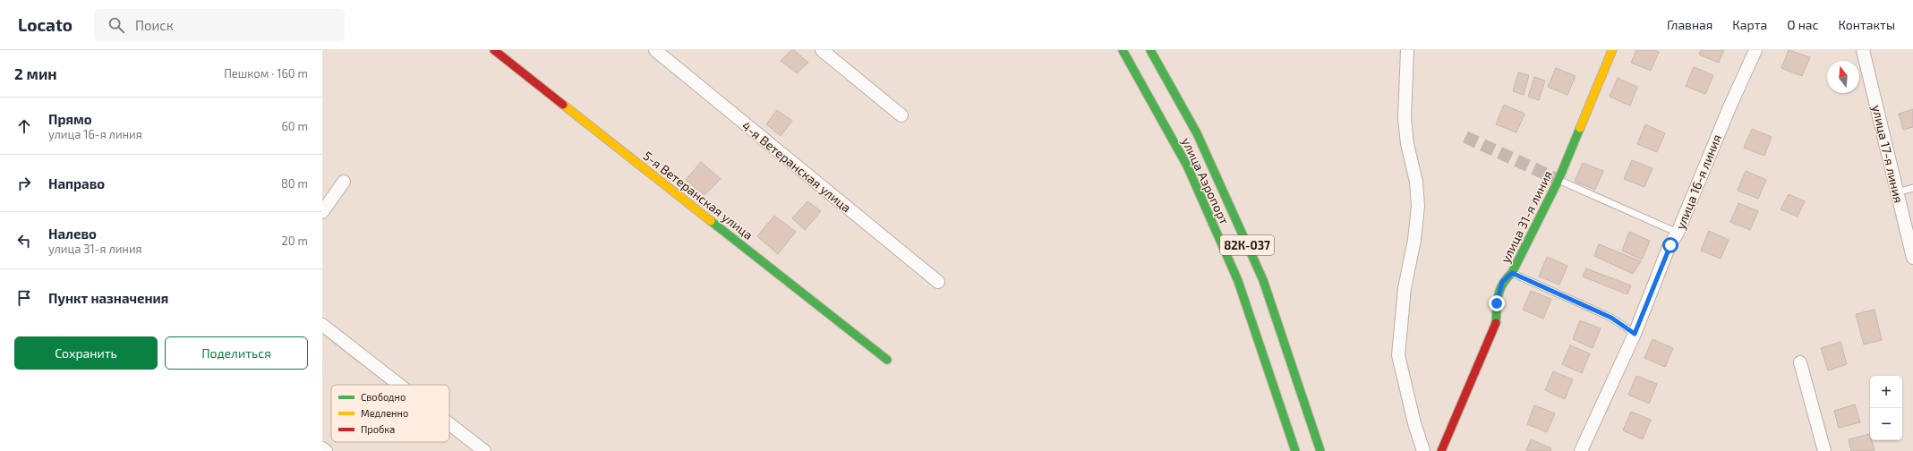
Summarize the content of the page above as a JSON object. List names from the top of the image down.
{
  "streets": {
    "street": [
      "улица 17-я линия",
      "4-я Ветеранская улица",
      "улица Аэропорт",
      "улица 16-я линия",
      "5-я Ветеранская улица",
      "улица 31-я линия",
      "82К-037"
    ]
  },
  "legend": ["Свободно", "Медленно", "Пробка"],
  "north": "top",
  "page": {
    "header": "Locato",
    "search": "Поиск",
    "nav": [
      "Главная",
      "Карта",
      "О нас",
      "Контакты"
    ],
    "heading": ["2 мин", "Пешком · 160 m"],
    "list": [
      ["Прямо", "улица 16-я линия", "60 m"],
      ["Направо", "80 m"],
      ["Налево", "улица 31-я линия", "20 m"],
      "Пункт назначения"
    ],
    "buttons": ["Сохранить", "Поделиться"],
    "map_buttons": ["+", "−"]
  }
}
